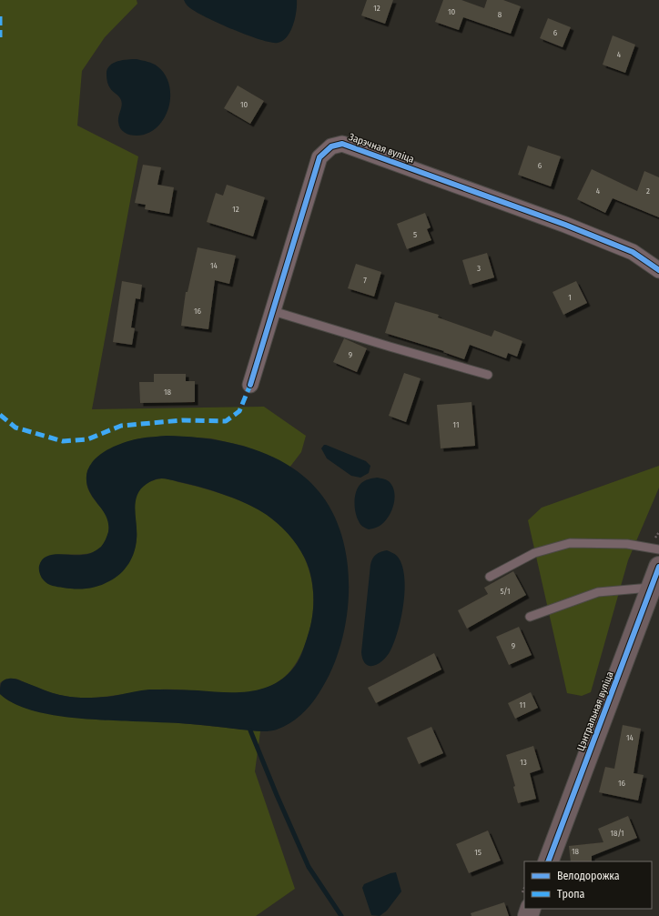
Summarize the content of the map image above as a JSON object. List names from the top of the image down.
{
  "streets": {
    "street": ["Зарэчная вуліца", "Цэнтральная вуліца"]
  },
  "house_numbers": [
    "12",
    "10",
    "8",
    "6",
    "4",
    "10",
    "6",
    "4",
    "2",
    "12",
    "5",
    "14",
    "3",
    "7",
    "1",
    "16",
    "9",
    "18",
    "11",
    "5/1",
    "9",
    "11",
    "14",
    "13",
    "16",
    "18/1",
    "18",
    "15"
  ],
  "legend": ["Велодорожка", "Тропа"]
}
